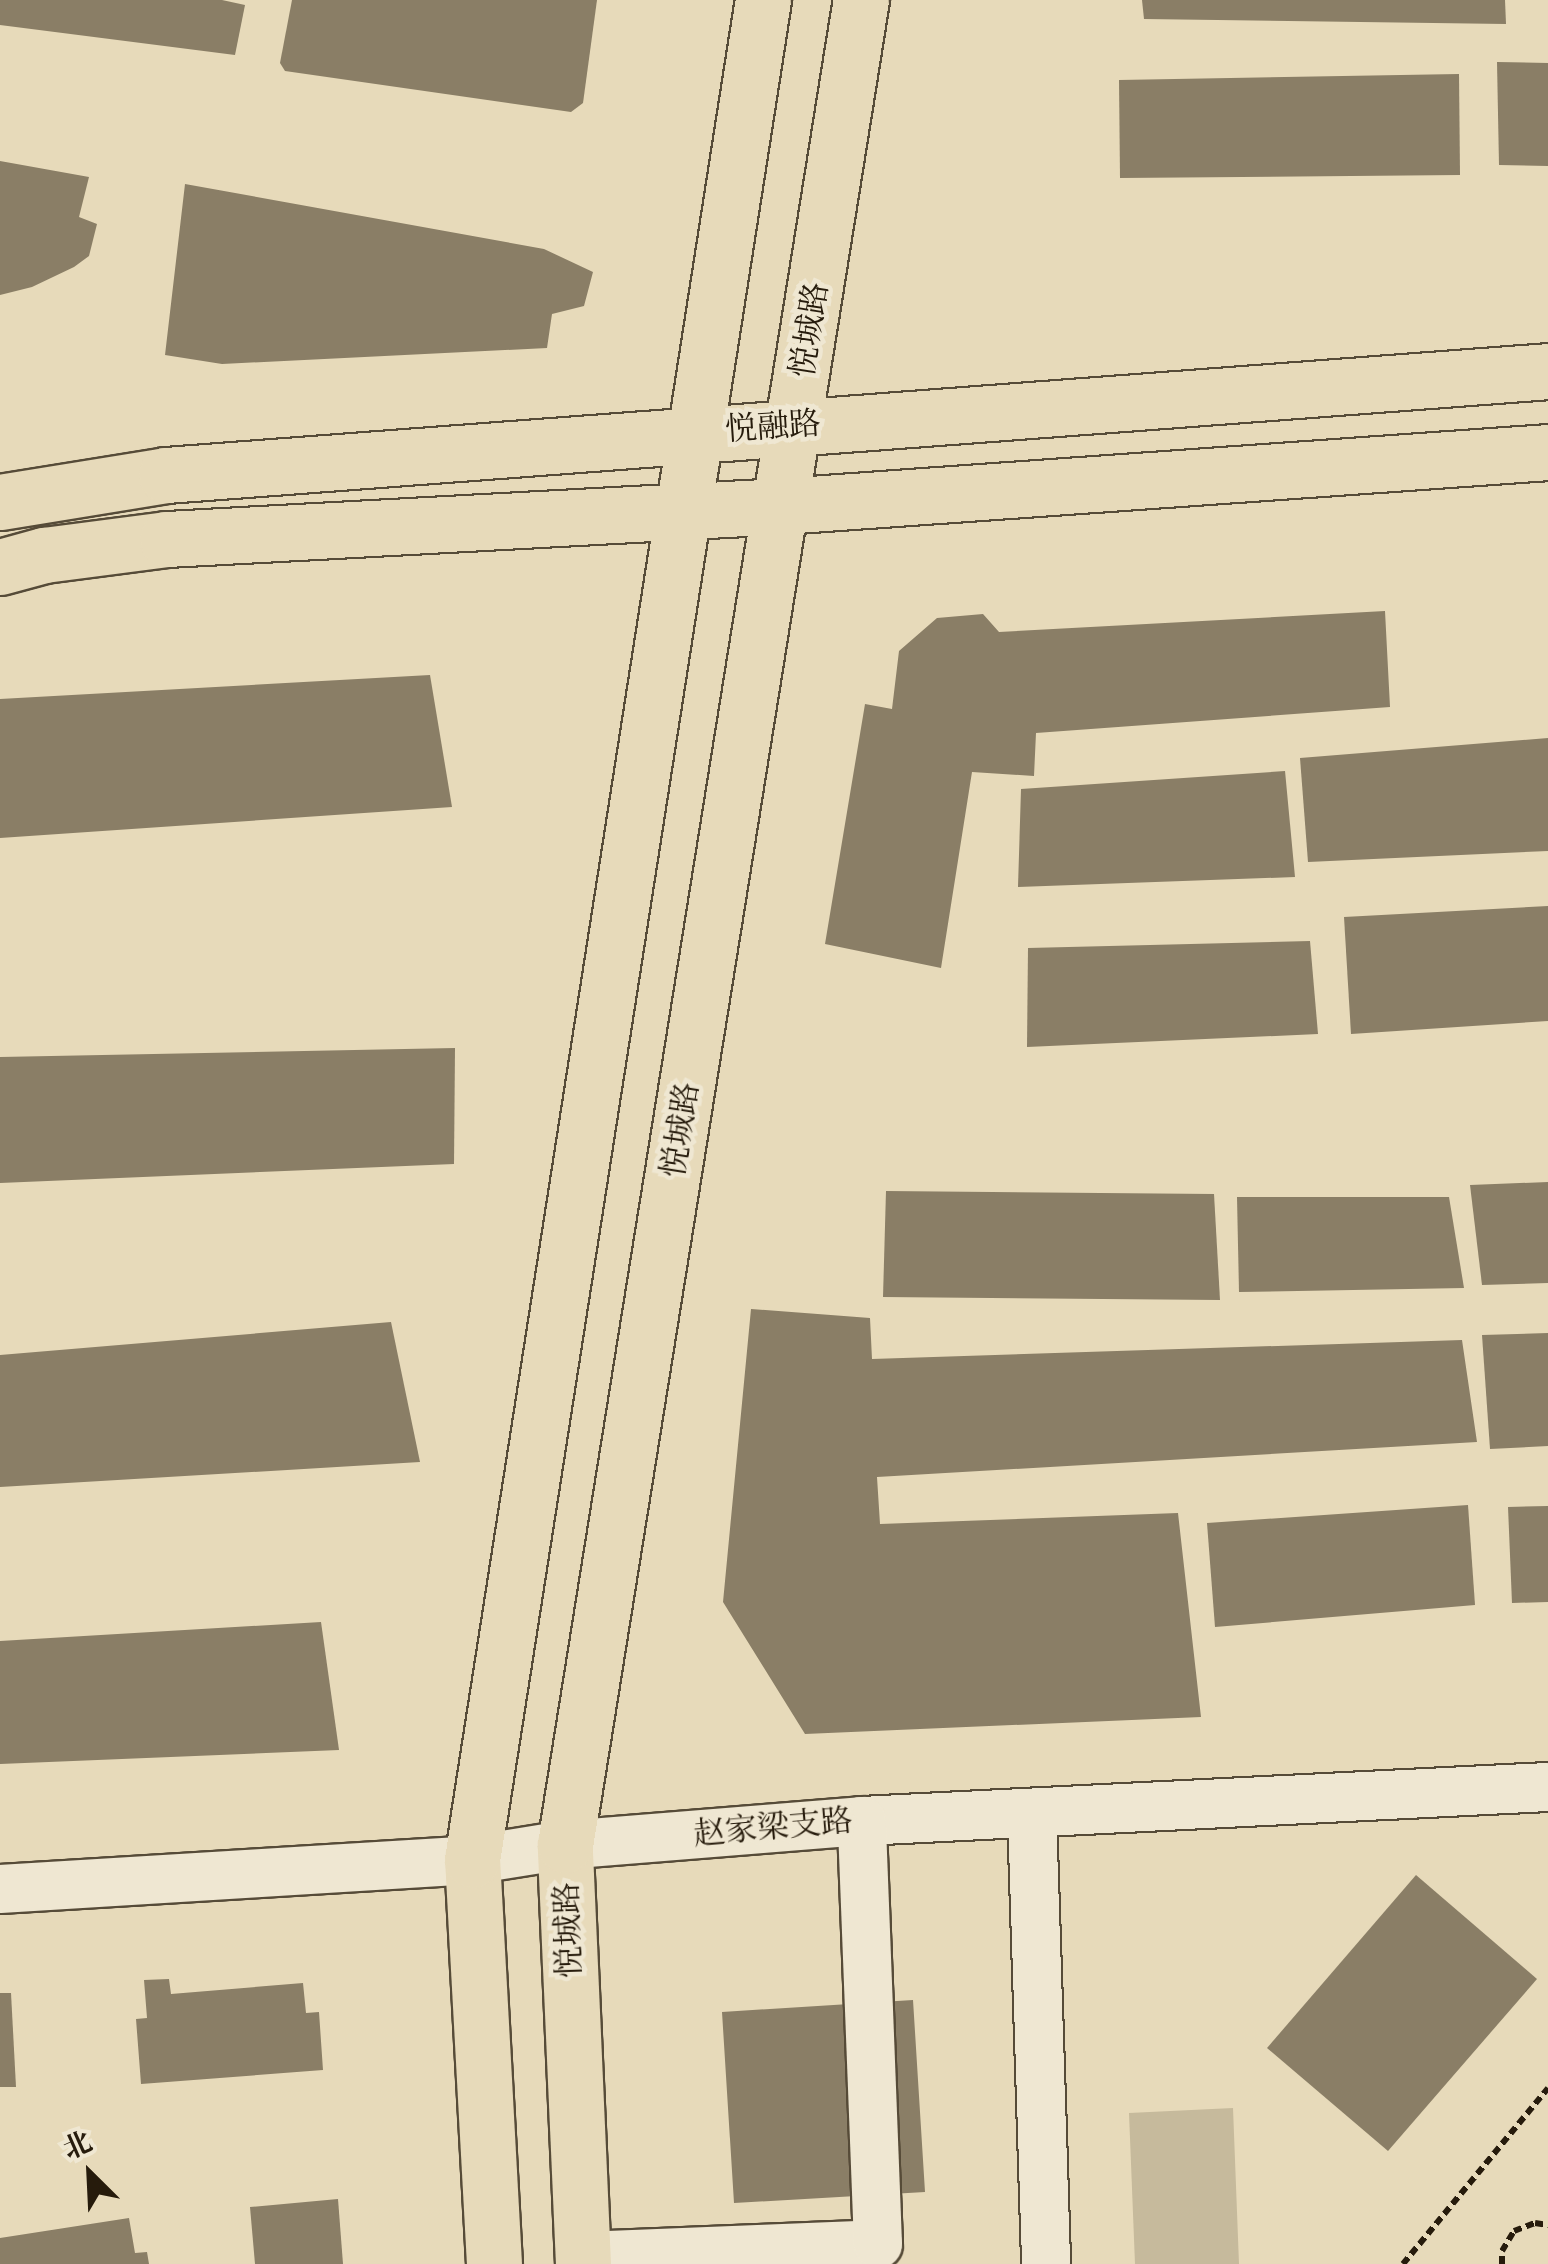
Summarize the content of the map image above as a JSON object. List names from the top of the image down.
{
  "streets": {
    "main road": ["悦城路", "悦融路"],
    "street": ["赵家梁支路"]
  },
  "crossings": [
    ["悦城路", "悦融路"],
    ["悦城路", "赵家梁支路"]
  ],
  "north": "top left"
}
